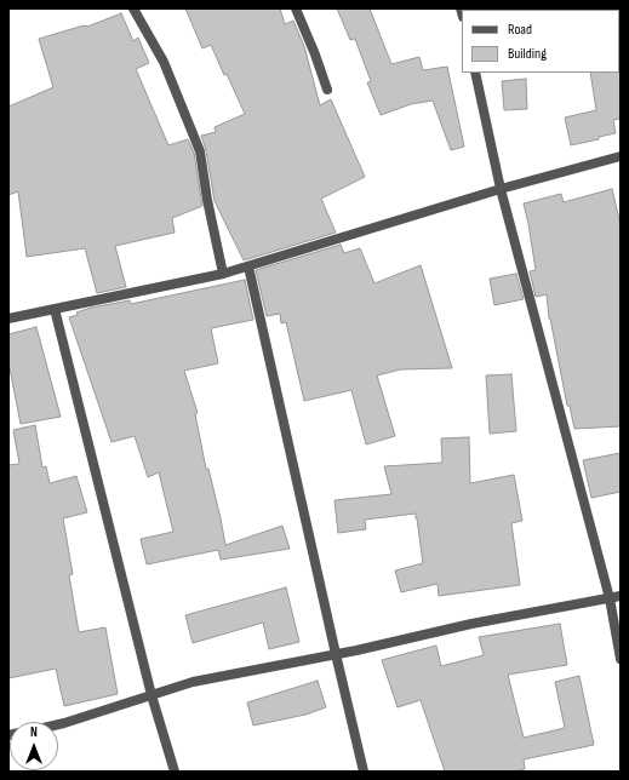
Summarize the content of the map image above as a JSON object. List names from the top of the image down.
{
  "legend": ["Road", "Building"],
  "north": "top"
}
